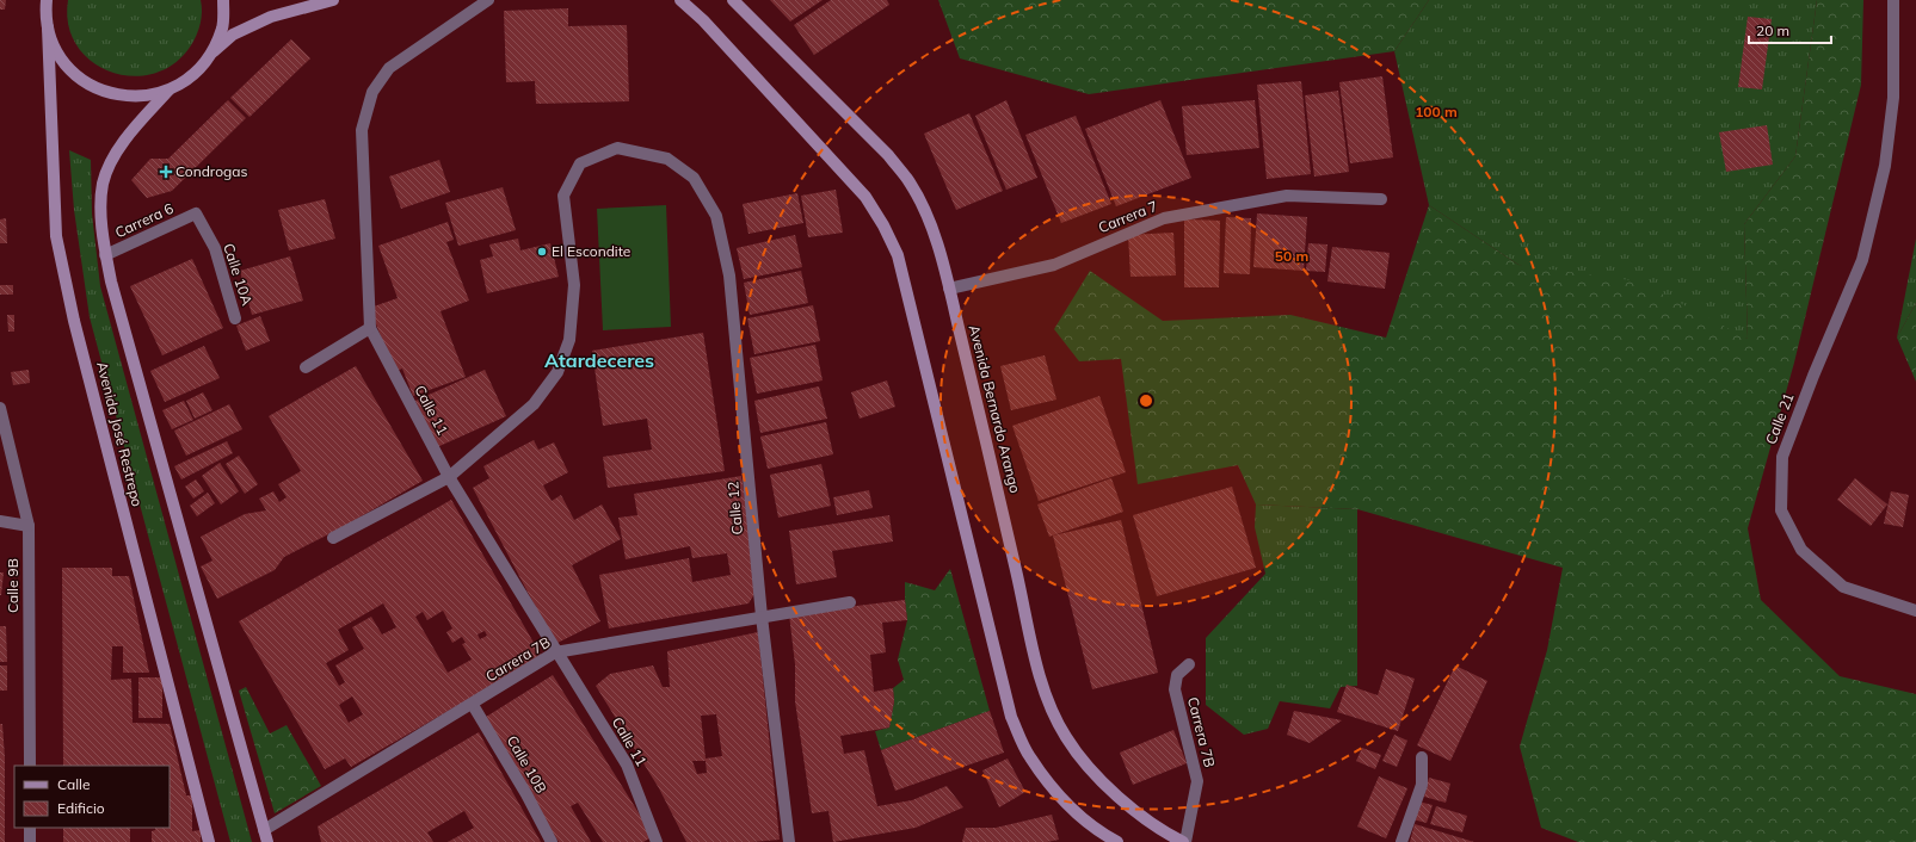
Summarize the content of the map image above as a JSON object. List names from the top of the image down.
{
  "streets": {
    "main road": ["Avenida Bernardo Arango", "Avenida José Restrepo"],
    "street": [
      "Carrera 7",
      "Carrera 6",
      "Calle 10A",
      "Calle 11",
      "Calle 21",
      "Calle 12",
      "Calle 9B",
      "Carrera 7B",
      "Calle 10B"
    ]
  },
  "crossings": [
    ["Carrera 7", "Avenida Bernardo Arango"],
    ["Carrera 6", "Calle 10A"],
    ["Avenida Bernardo Arango", "Carrera 7B"],
    ["Calle 11", "Calle 12"],
    ["Calle 11", "Carrera 7B"],
    ["Calle 12", "Carrera 7B"],
    ["Carrera 7B", "Calle 10B"]
  ],
  "districts": ["Atardeceres"],
  "places": {
    "health": ["Condrogas"],
    "other": ["El Escondite"]
  },
  "legend": ["Calle", "Edificio"],
  "scale_bar": "20 m",
  "rings": ["100 m", "50 m"]
}
